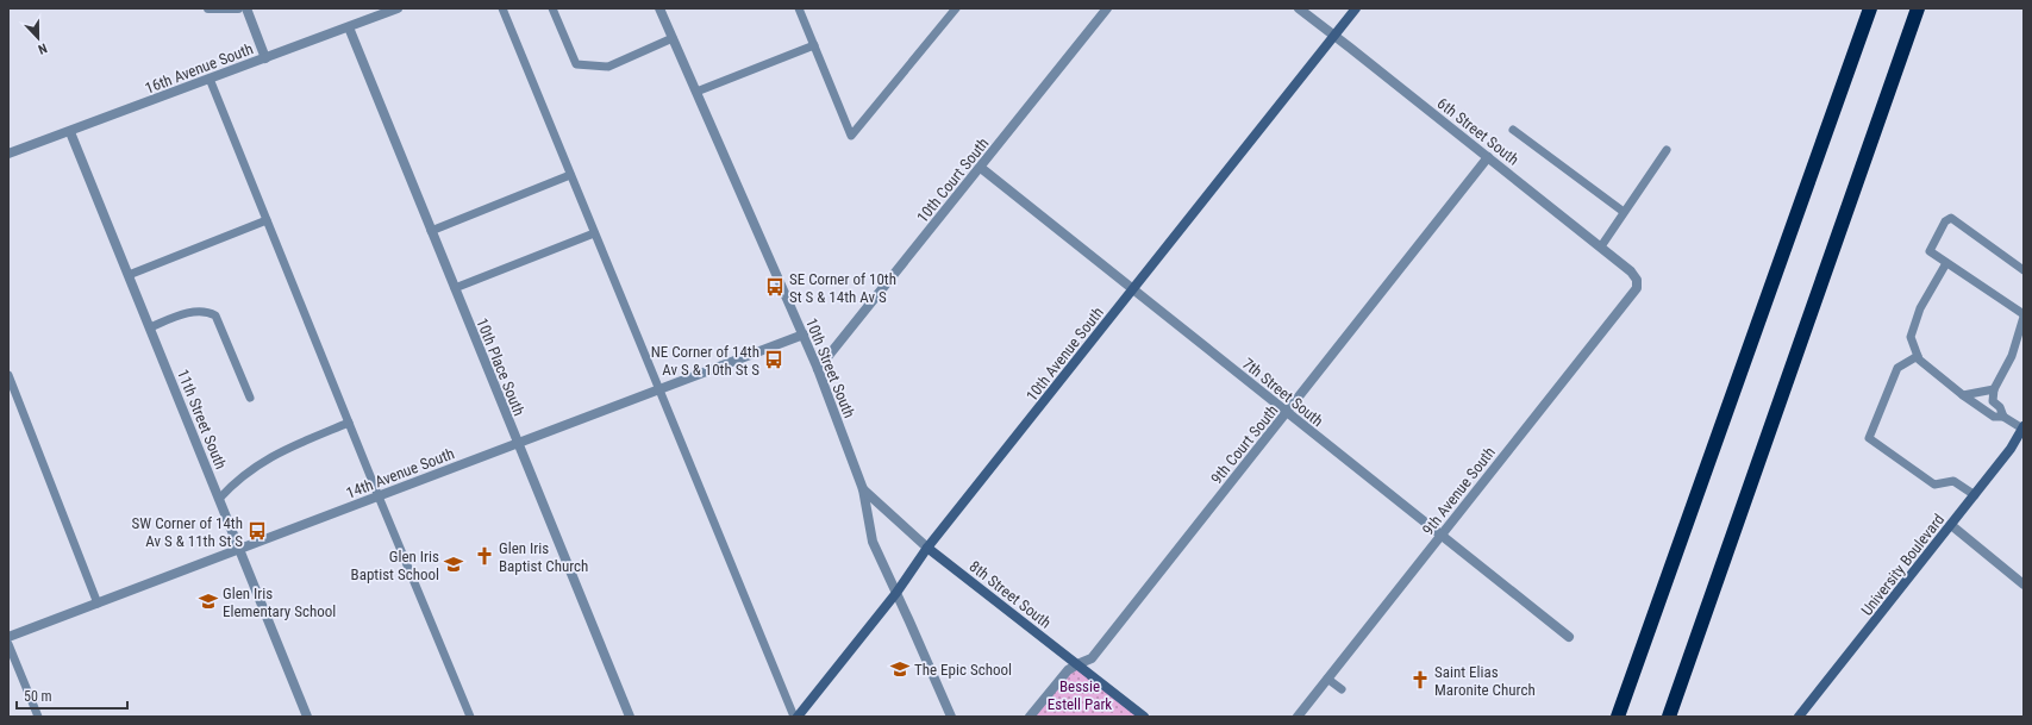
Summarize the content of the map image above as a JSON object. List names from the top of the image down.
{
  "streets": {
    "street": [
      "16th Avenue South",
      "6th Street South",
      "10th Court South",
      "10th Avenue South",
      "10th Place South",
      "10th Street South",
      "7th Street South",
      "11th Street South",
      "9th Court South",
      "14th Avenue South",
      "9th Avenue South",
      "University Boulevard",
      "8th Street South"
    ]
  },
  "crossings": [
    ["16th Avenue South", "10th Place South"],
    ["16th Avenue South", "11th Street South"],
    ["6th Street South", "10th Avenue South"],
    ["6th Street South", "9th Court South"],
    ["6th Street South", "9th Avenue South"],
    ["10th Court South", "10th Street South"],
    ["10th Court South", "7th Street South"],
    ["10th Avenue South", "10th Street South"],
    ["10th Avenue South", "7th Street South"],
    ["10th Avenue South", "8th Street South"],
    ["10th Place South", "14th Avenue South"],
    ["10th Street South", "14th Avenue South"],
    ["10th Street South", "8th Street South"],
    ["7th Street South", "9th Court South"],
    ["7th Street South", "9th Avenue South"],
    ["11th Street South", "14th Avenue South"],
    ["9th Court South", "8th Street South"]
  ],
  "parks": ["Bessie Estell Park"],
  "places": {
    "bus stop": ["SE Corner of 10th St S & 14th Av S", "NE Corner of 14th Av S & 10th St S", "SW Corner of 14th Av S & 11th St S"],
    "church": ["Glen Iris Baptist Church", "Saint Elias Maronite Church"],
    "school or university": ["Glen Iris Baptist School", "Glen Iris Elementary School", "The Epic School"]
  },
  "scale_bar": "50 m",
  "north": "bottom"
}
